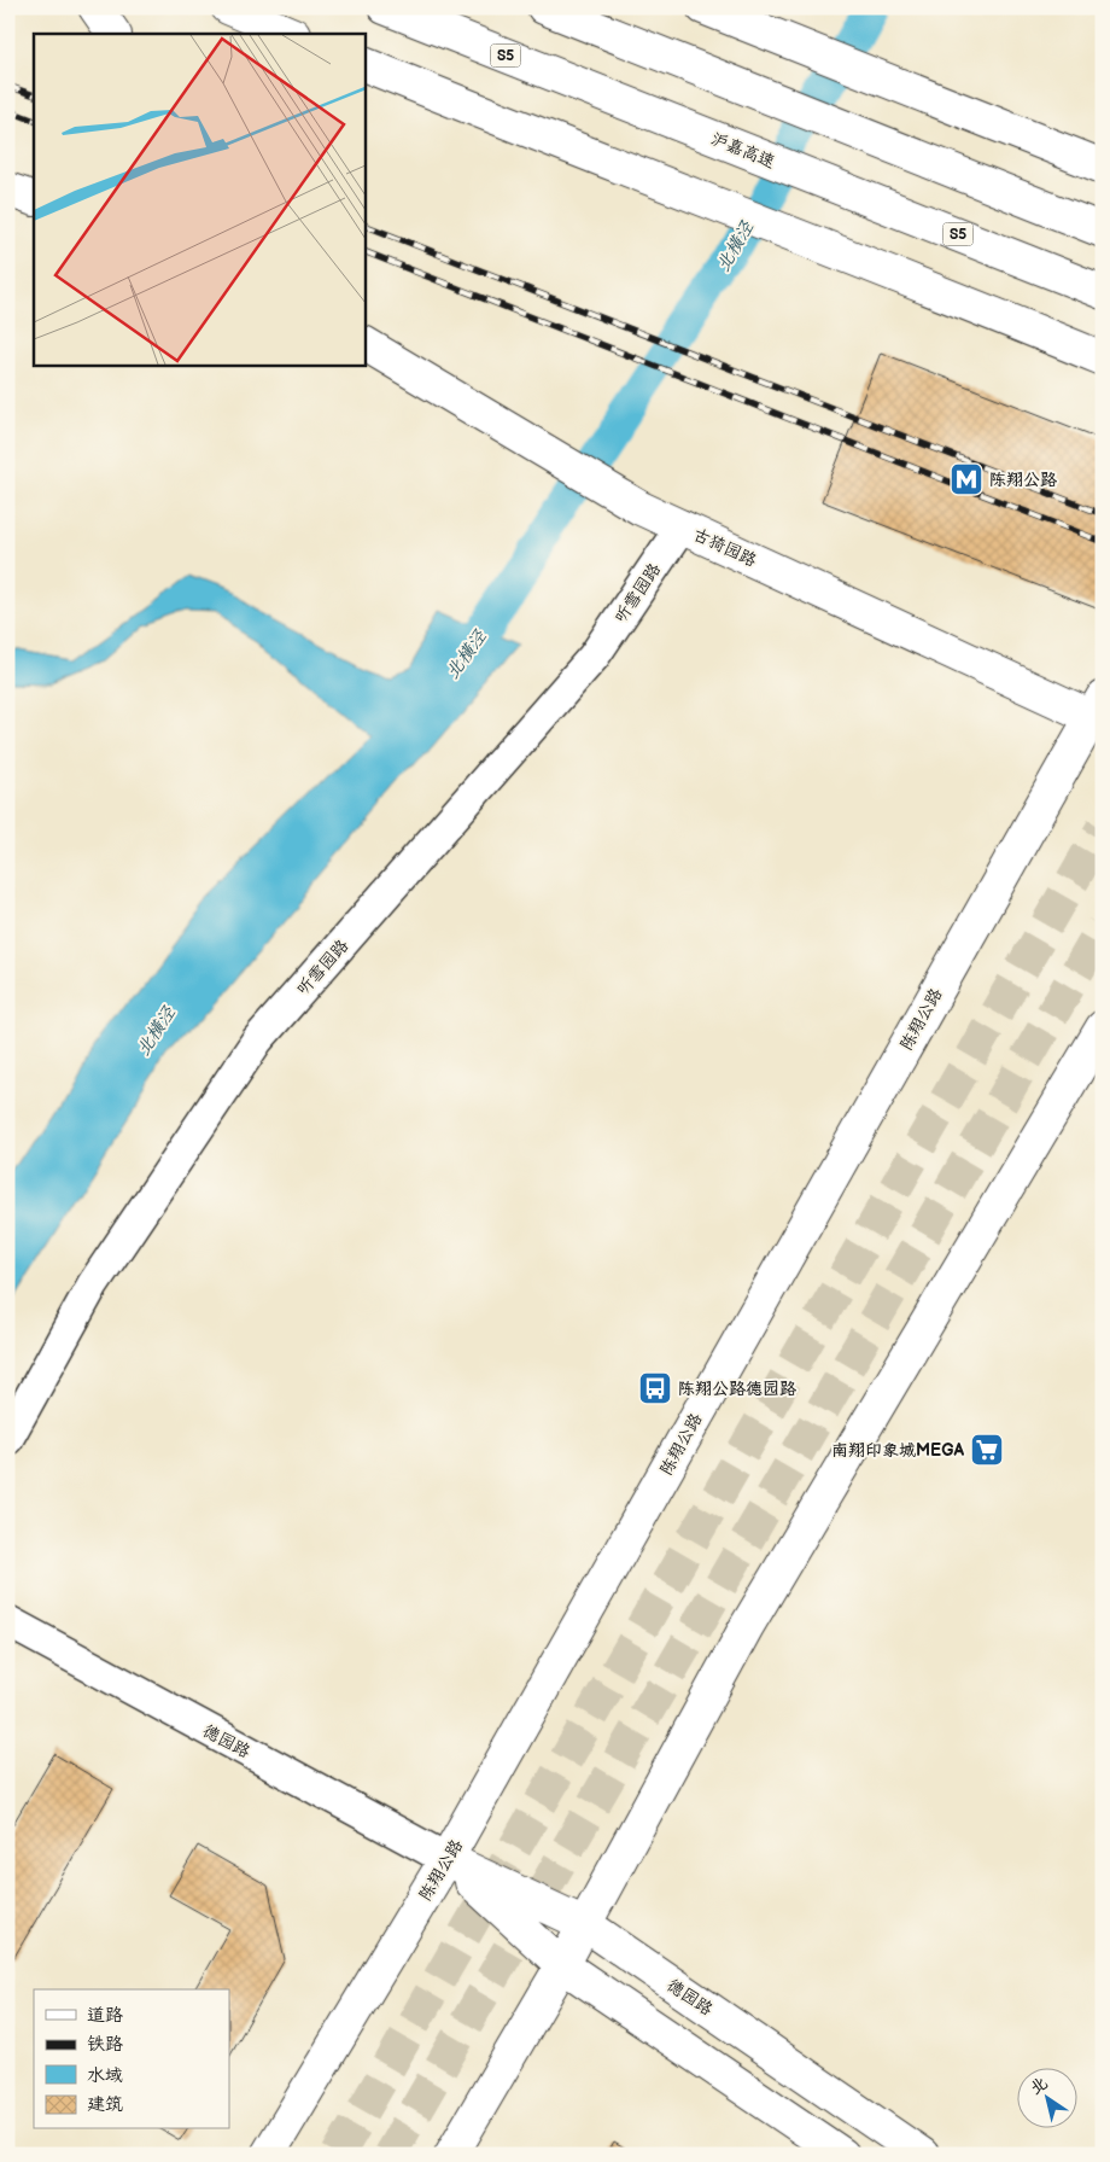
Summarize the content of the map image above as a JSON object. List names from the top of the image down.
{
  "streets": {
    "main road": [
      "S5",
      "沪嘉高速",
      "古猗园路",
      "陈翔公路",
      "德园路"
    ],
    "street": ["听雪园路"]
  },
  "crossings": [
    ["古猗园路", "听雪园路"],
    ["古猗园路", "陈翔公路"],
    ["陈翔公路", "德园路"]
  ],
  "water": ["北横泾"],
  "places": {
    "metro station": ["陈翔公路"],
    "bus stop": ["陈翔公路德园路"],
    "supermarket": ["南翔印象城MEGA"]
  },
  "legend": [
    "道路",
    "铁路",
    "水域",
    "建筑"
  ],
  "north": "top left"
}
